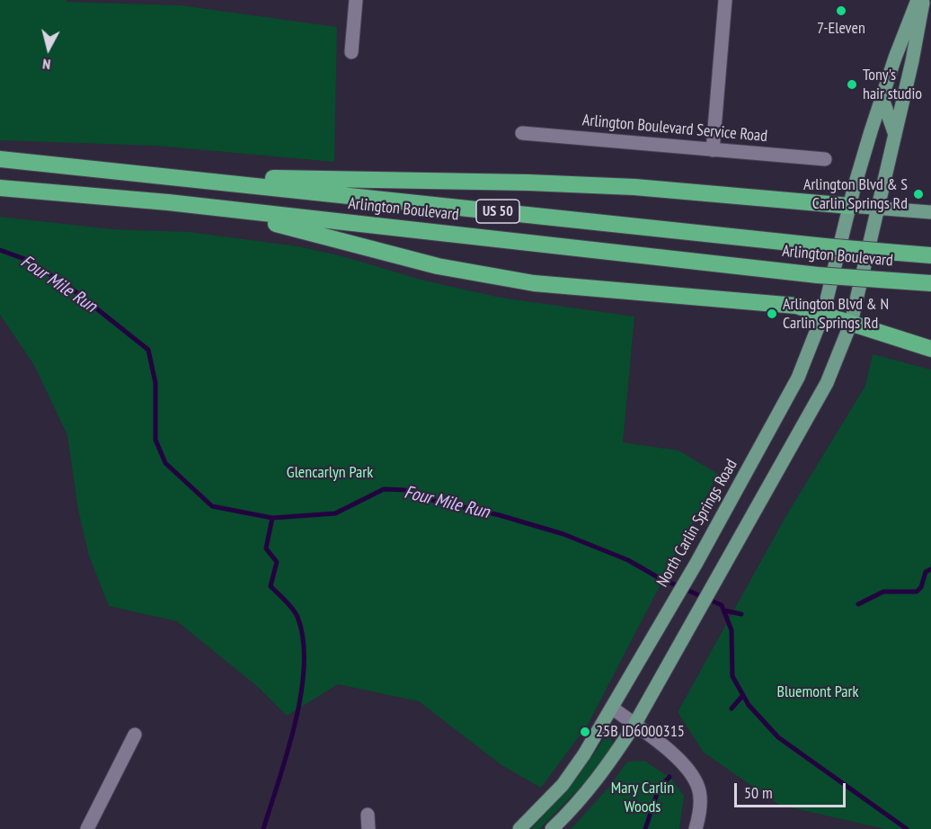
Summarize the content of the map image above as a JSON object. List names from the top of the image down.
{
  "streets": {
    "highway": ["Arlington Boulevard", "US 50"],
    "main road": ["North Carlin Springs Road"],
    "street": ["Arlington Boulevard Service Road"]
  },
  "water": ["Four Mile Run"],
  "parks": ["Glencarlyn Park", "Bluemont Park", "Mary Carlin Woods"],
  "places": [
    "7-Eleven",
    "Tony's hair studio",
    "Arlington Blvd & S Carlin Springs Rd",
    "Arlington Blvd & N Carlin Springs Rd",
    "25B ID6000315"
  ],
  "scale_bar": "50 m",
  "north": "bottom"
}
